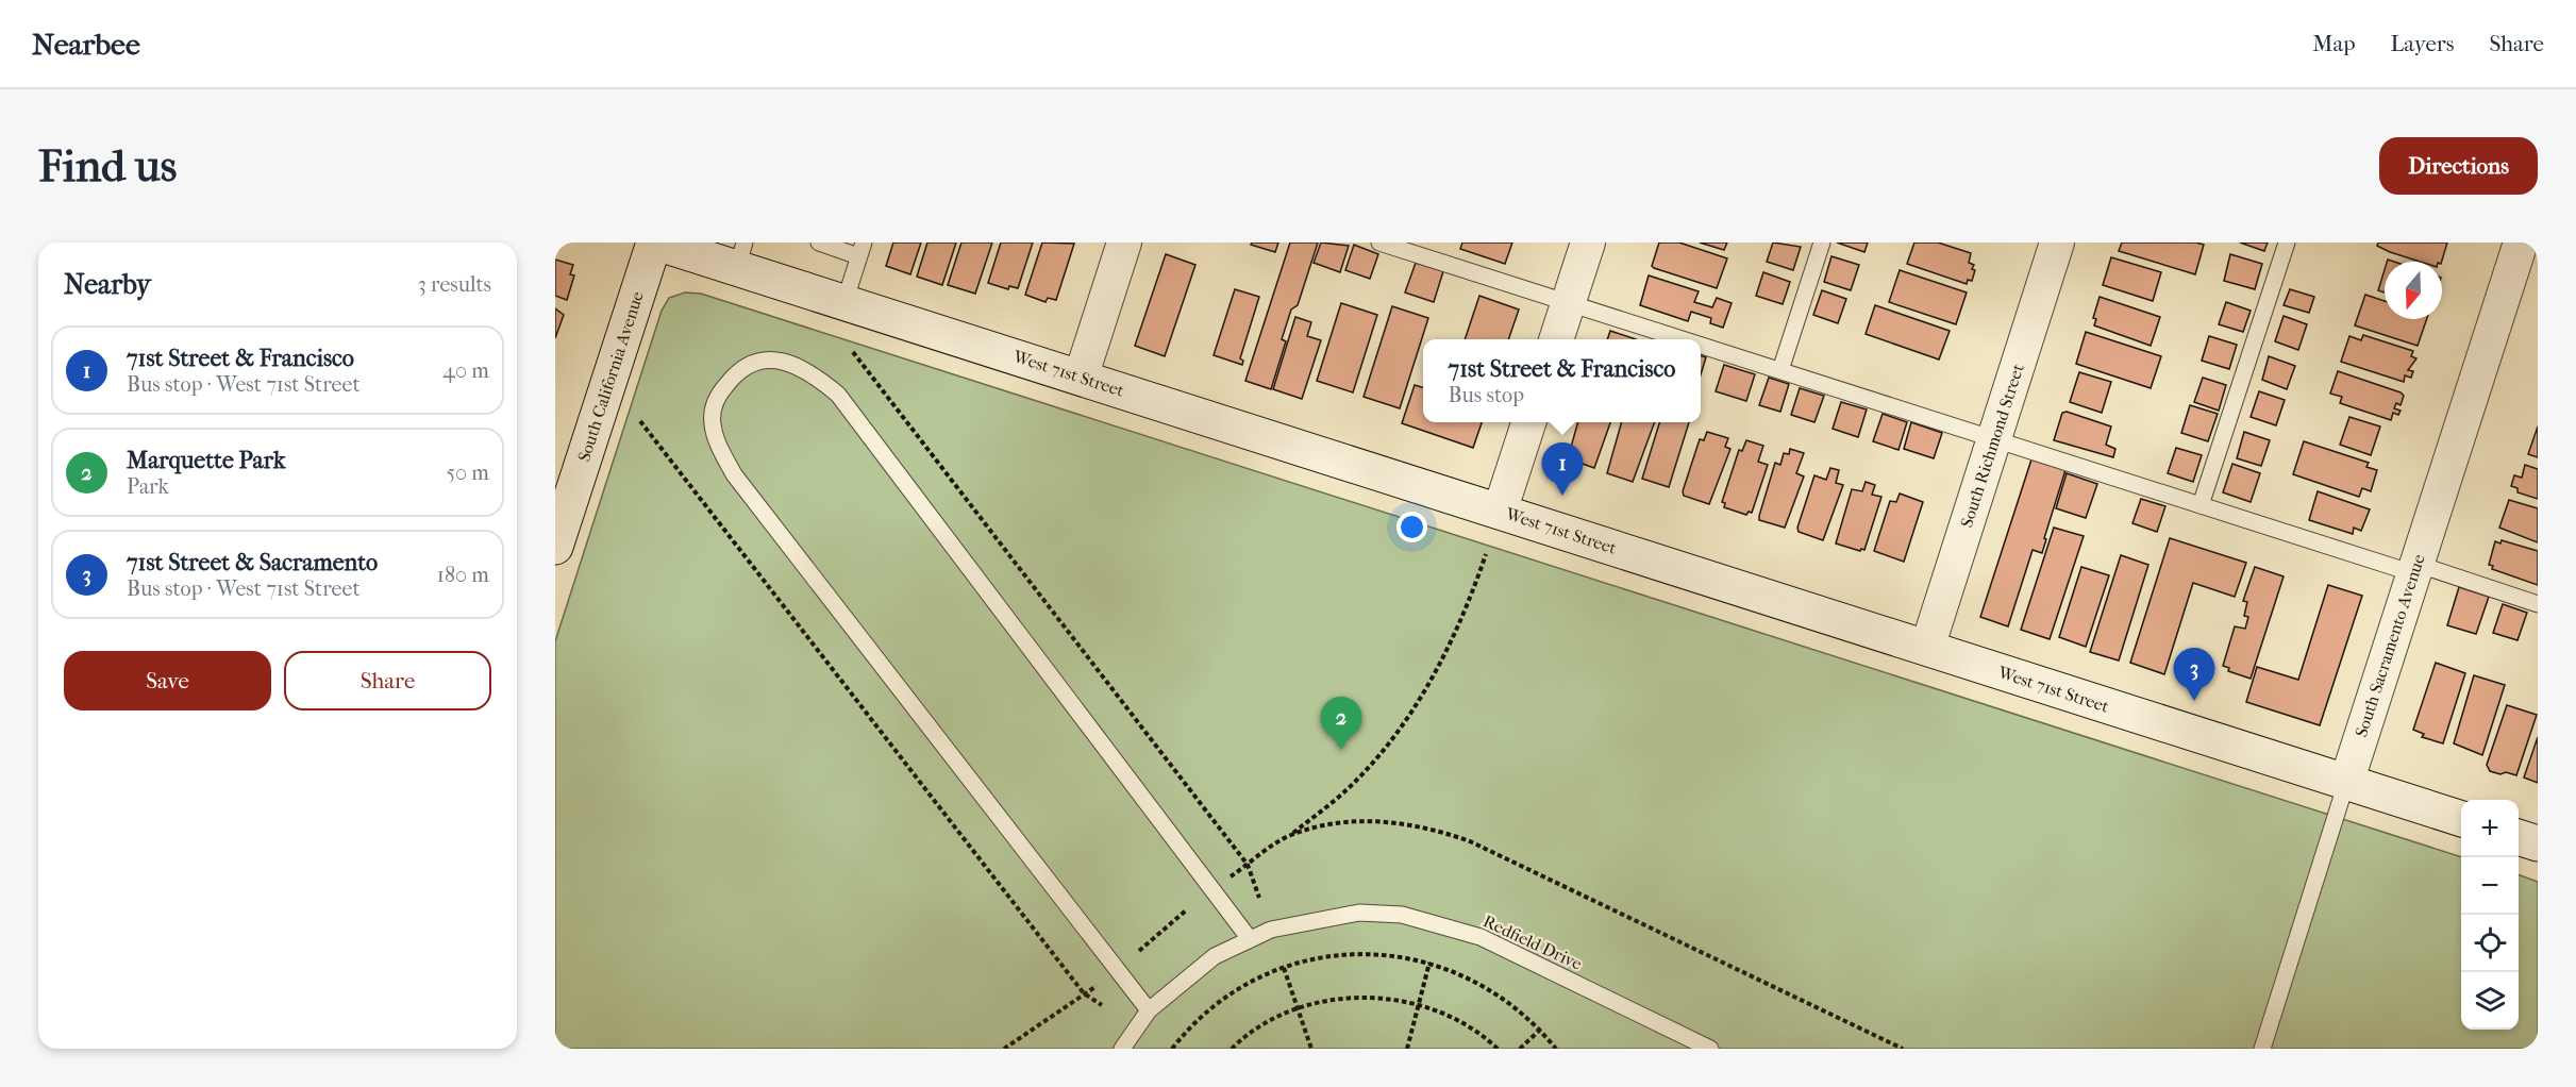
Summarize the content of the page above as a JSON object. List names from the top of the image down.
{
  "streets": {
    "main road": ["West 71st Street", "South California Avenue"],
    "street": ["South Richmond Street", "South Sacramento Avenue"],
    "lane": ["Redfield Drive"]
  },
  "crossings": [
    ["West 71st Street", "South California Avenue"],
    ["West 71st Street", "South Richmond Street"],
    ["West 71st Street", "South Sacramento Avenue"]
  ],
  "north": "bottom",
  "page": {
    "header": "Nearbee",
    "nav": ["Map", "Layers", "Share"],
    "buttons": [
      "Directions",
      ["Save", "Share"]
    ],
    "title": "Find us",
    "heading": ["Nearby", "3 results"],
    "list": [
      {
        "mark": "1",
        "name": "71st Street & Francisco",
        "note": "Bus stop · West 71st Street",
        "value": "40 m"
      },
      {
        "mark": "2",
        "name": "Marquette Park",
        "note": "Park",
        "value": "50 m"
      },
      {
        "mark": "3",
        "name": "71st Street & Sacramento",
        "note": "Bus stop · West 71st Street",
        "value": "180 m"
      }
    ],
    "popup": ["71st Street & Francisco", "Bus stop"],
    "pins": ["1", "3", "2"],
    "map_buttons": ["+", "−"]
  }
}
